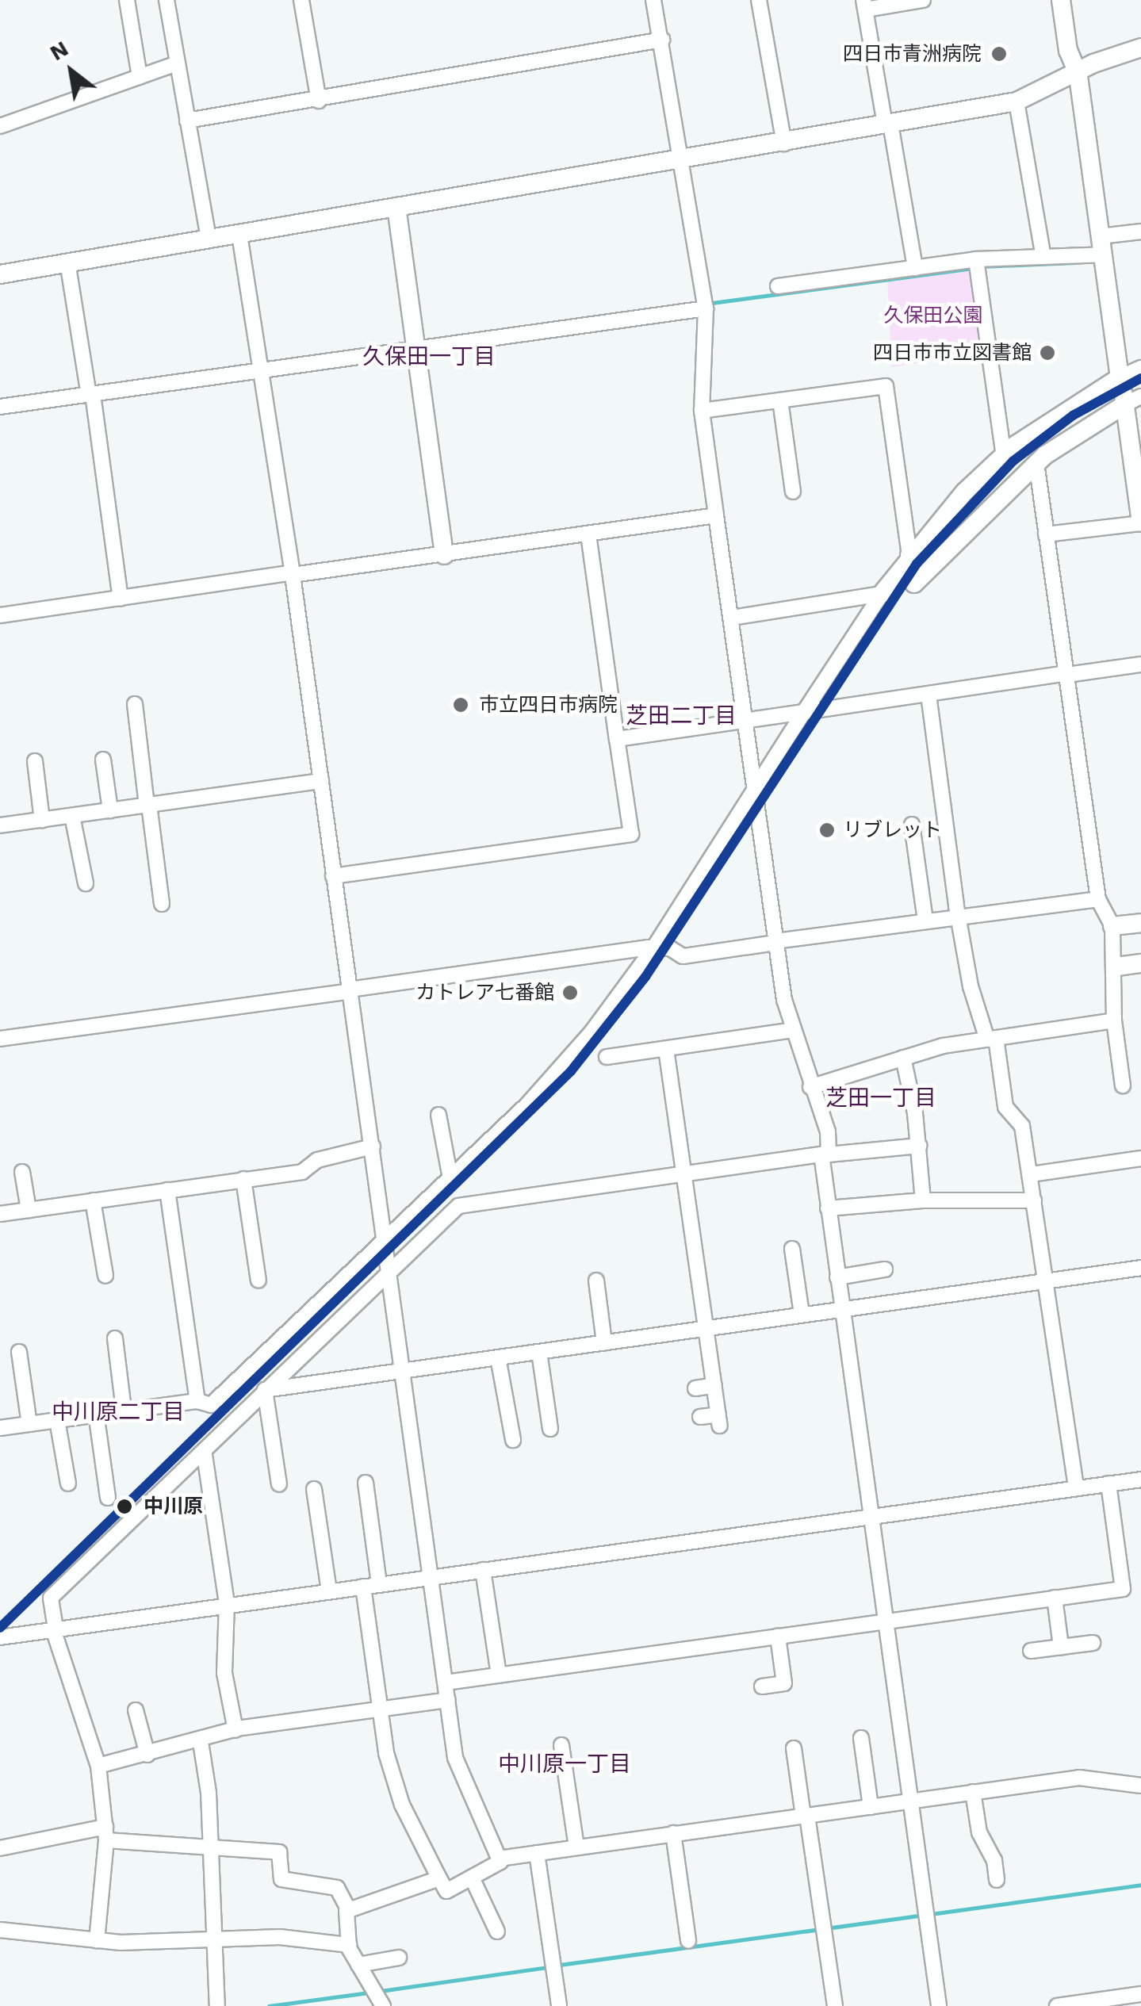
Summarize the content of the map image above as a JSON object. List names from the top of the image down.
{
  "districts": [
    "久保田一丁目",
    "芝田二丁目",
    "芝田一丁目",
    "中川原二丁目",
    "中川原一丁目"
  ],
  "parks": ["久保田公園"],
  "places": [
    "四日市青洲病院",
    "四日市市立図書館",
    "市立四日市病院",
    "リブレット",
    "カトレア七番館",
    "中川原"
  ],
  "north": "top left"
}
